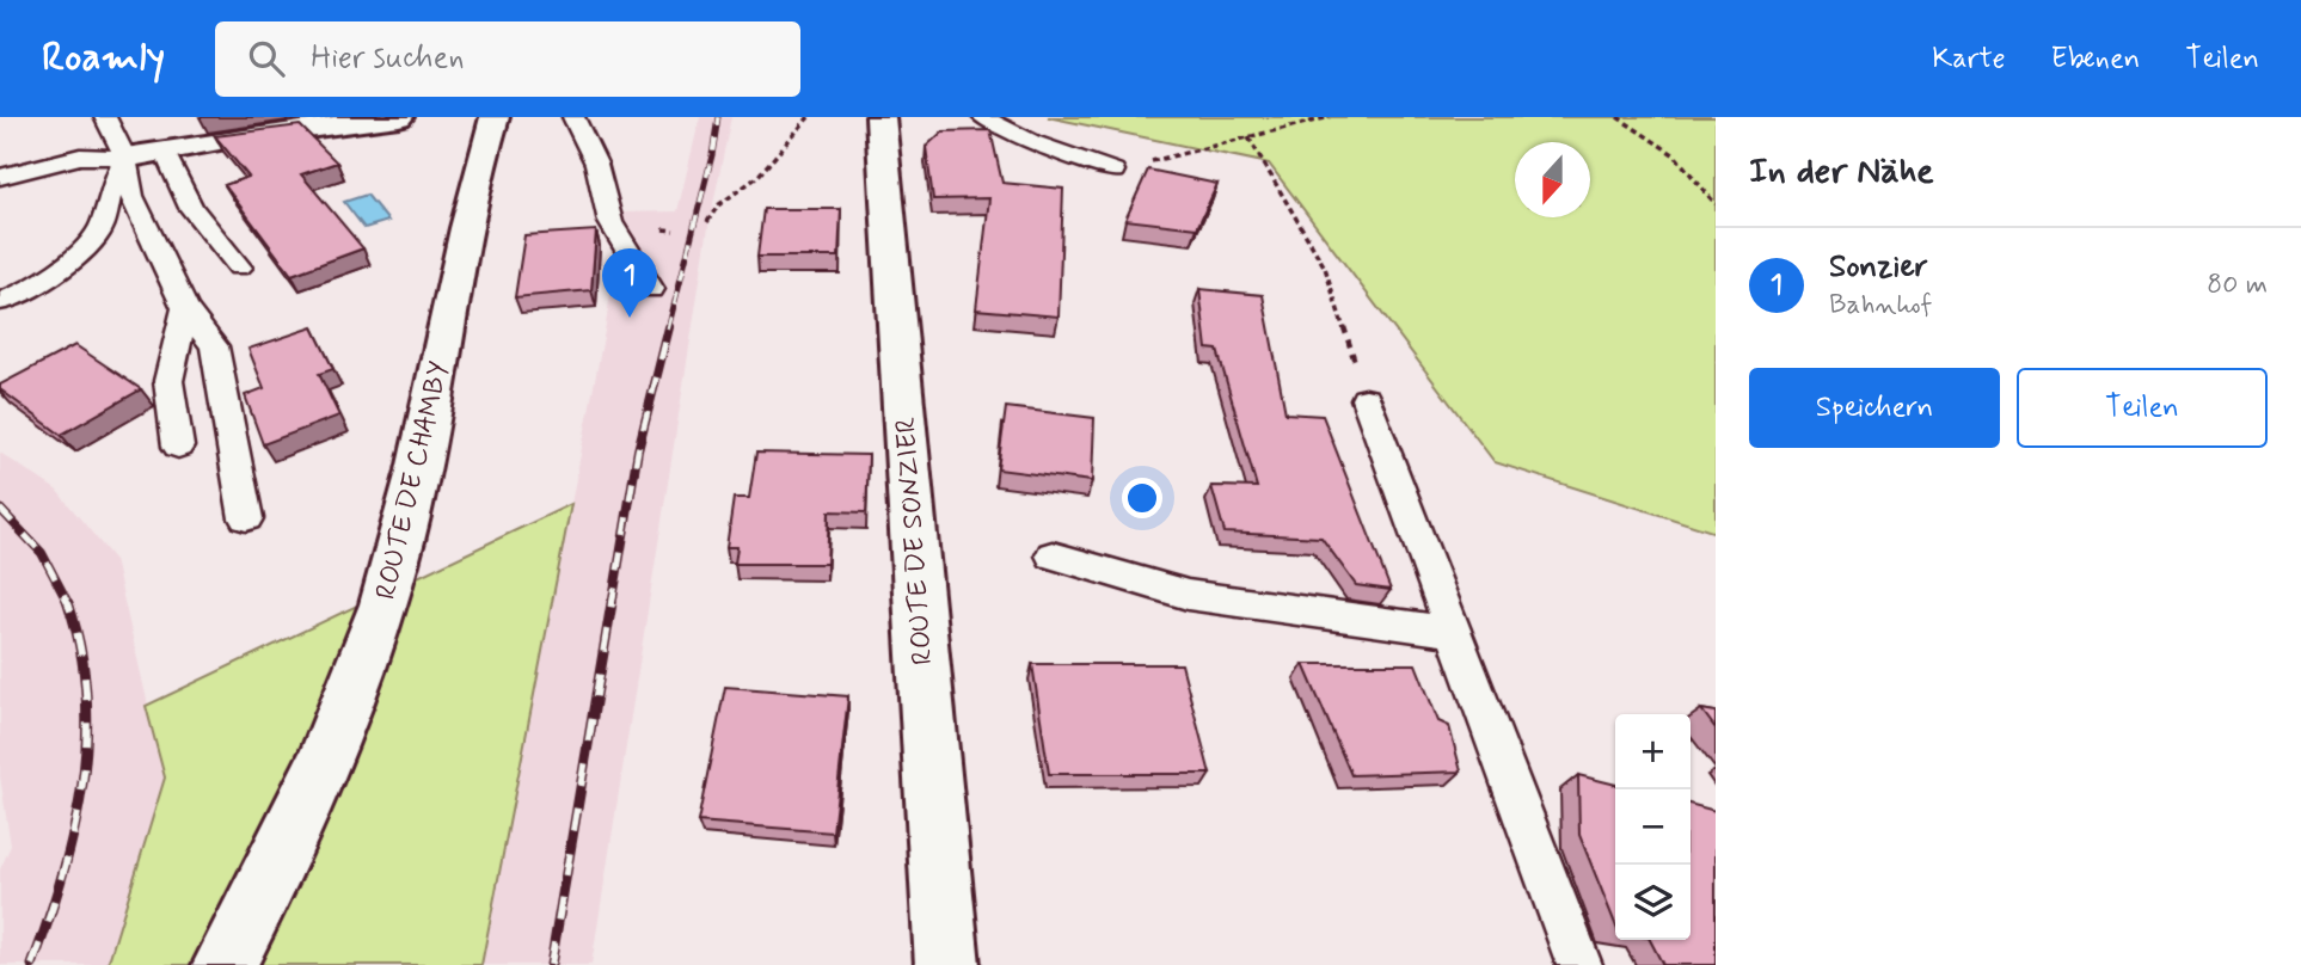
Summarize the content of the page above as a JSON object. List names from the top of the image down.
{
  "streets": {
    "street": ["ROUTE DE CHAMBY", "ROUTE DE SONZIER"]
  },
  "north": "bottom",
  "page": {
    "header": "Roamly",
    "search": "Hier suchen",
    "nav": ["Karte", "Ebenen", "Teilen"],
    "heading": "In der Nähe",
    "list": [
      {
        "mark": "1",
        "name": "Sonzier",
        "note": "Bahnhof",
        "value": "80 m"
      }
    ],
    "pins": "1",
    "buttons": ["Speichern", "Teilen"],
    "map_buttons": ["+", "−"]
  }
}
